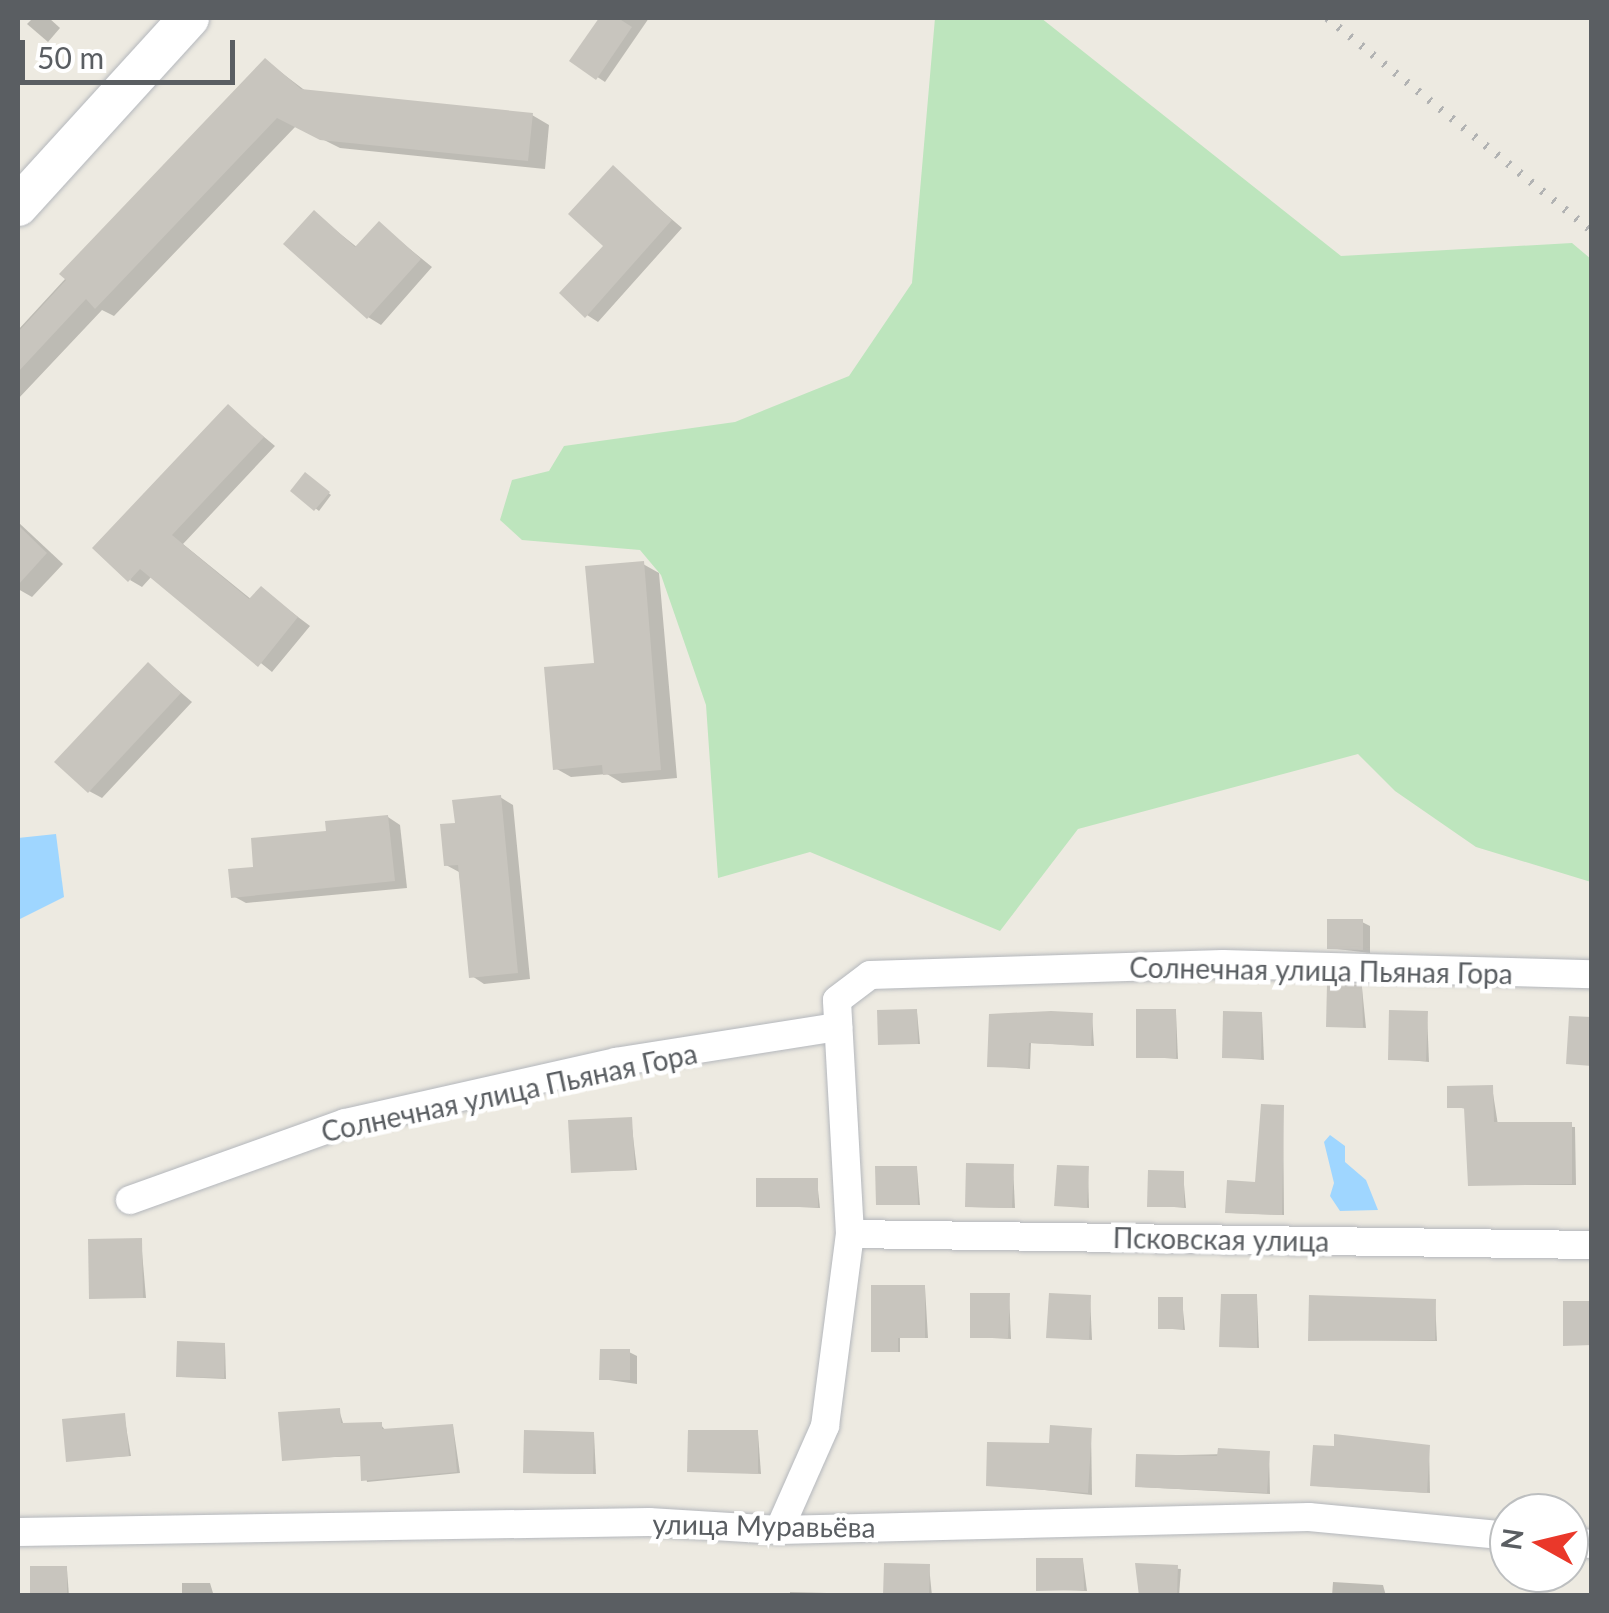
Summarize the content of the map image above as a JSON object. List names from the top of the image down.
{
  "streets": {
    "street": ["Солнечная улица Пьяная Гора", "Псковская улица", "улица Муравьёва"]
  },
  "scale_bar": "50 m",
  "north": "left"
}
